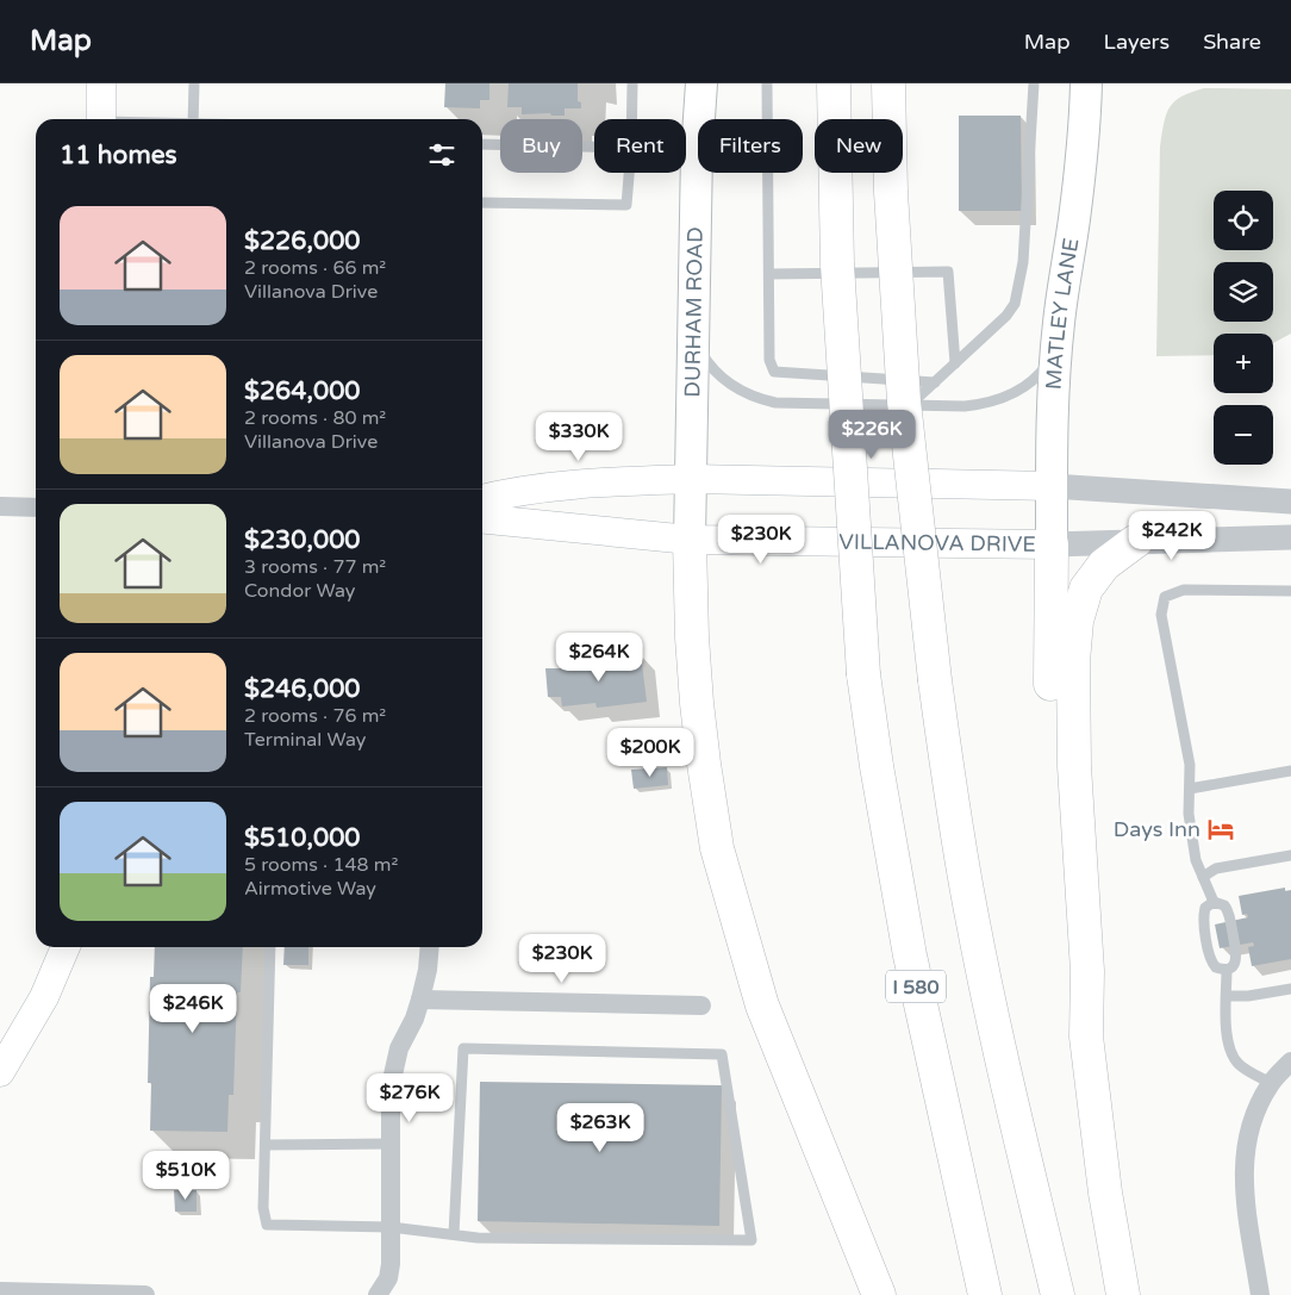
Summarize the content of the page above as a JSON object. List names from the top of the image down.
{
  "streets": {
    "highway": ["I 580"],
    "main road": ["DURHAM ROAD", "MATLEY LANE", "VILLANOVA DRIVE"]
  },
  "crossings": [
    ["DURHAM ROAD", "VILLANOVA DRIVE"],
    ["MATLEY LANE", "VILLANOVA DRIVE"]
  ],
  "places": {
    "hotel": ["Days Inn"]
  },
  "page": {
    "header": "Map",
    "nav": ["Map", "Layers", "Share"],
    "chip": [
      "Buy",
      "Rent",
      "Filters",
      "New"
    ],
    "heading": "11 homes",
    "map_buttons": ["+", "−"],
    "list": [
      {
        "name": "$226,000",
        "note": "2 rooms · 66 m² · Villanova Drive"
      },
      {
        "name": "$264,000",
        "note": "2 rooms · 80 m² · Villanova Drive"
      },
      {
        "name": "$230,000",
        "note": "3 rooms · 77 m² · Condor Way"
      },
      {
        "name": "$246,000",
        "note": "2 rooms · 76 m² · Terminal Way"
      },
      {
        "name": "$510,000",
        "note": "5 rooms · 148 m² · Airmotive Way"
      }
    ],
    "price": [
      "$226K",
      "$330K",
      "$242K",
      "$230K",
      "$264K",
      "$200K",
      "$230K",
      "$246K",
      "$276K",
      "$263K",
      "$510K"
    ]
  }
}
